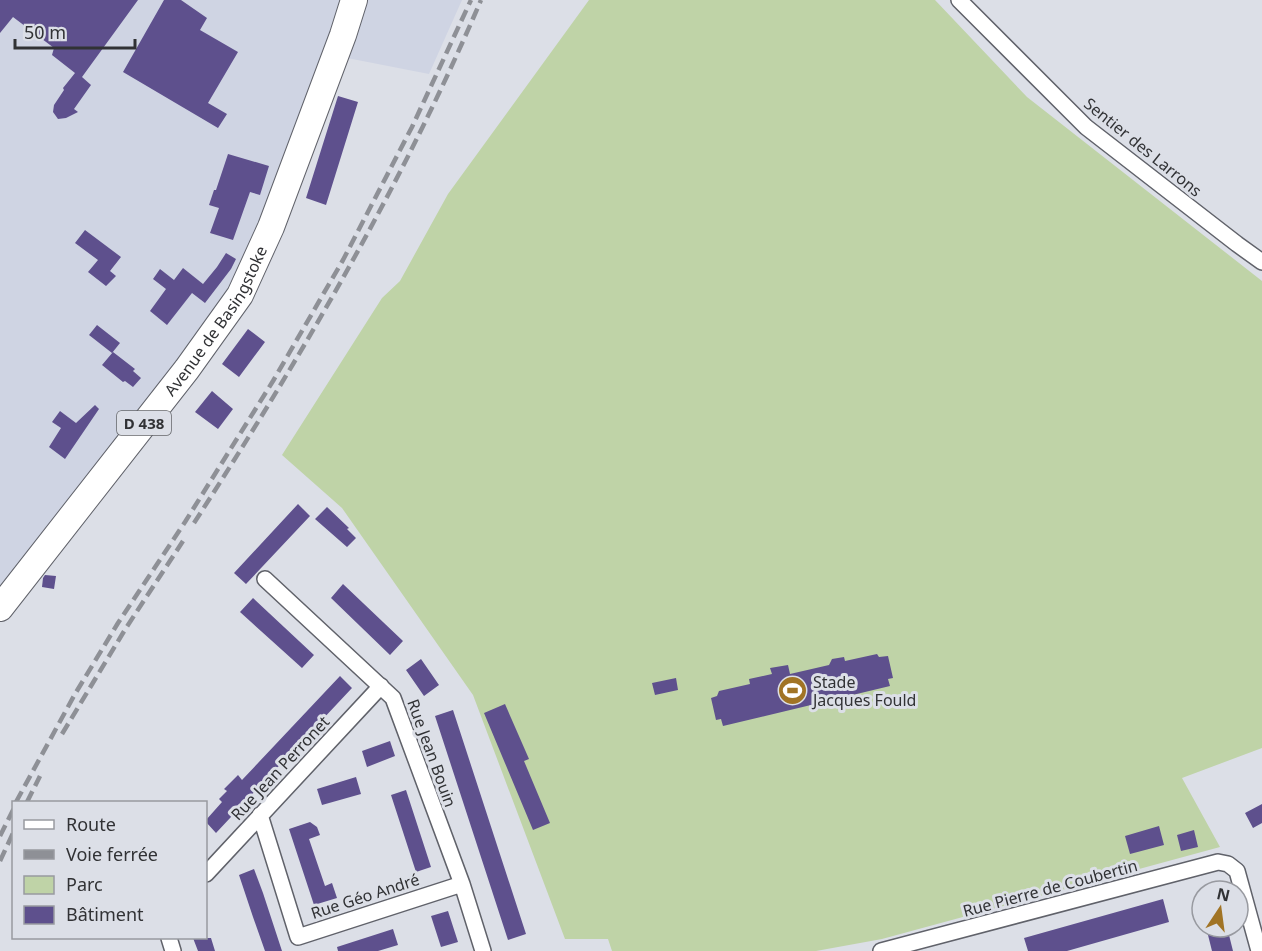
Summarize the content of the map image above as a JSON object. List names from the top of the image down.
{
  "streets": {
    "main road": ["Avenue de Basingstoke", "D 438"],
    "street": [
      "Sentier des Larrons",
      "Rue Jean Bouin",
      "Rue Jean Perronet",
      "Rue Pierre de Coubertin",
      "Rue Géo André"
    ]
  },
  "crossings": [
    ["Rue Jean Bouin", "Rue Jean Perronet"],
    ["Rue Jean Bouin", "Rue Géo André"],
    ["Rue Jean Perronet", "Rue Géo André"]
  ],
  "places": {
    "sports": ["Stade Jacques Fould"]
  },
  "legend": [
    "Route",
    "Voie ferrée",
    "Parc",
    "Bâtiment"
  ],
  "scale_bar": "50 m",
  "north": "top"
}
